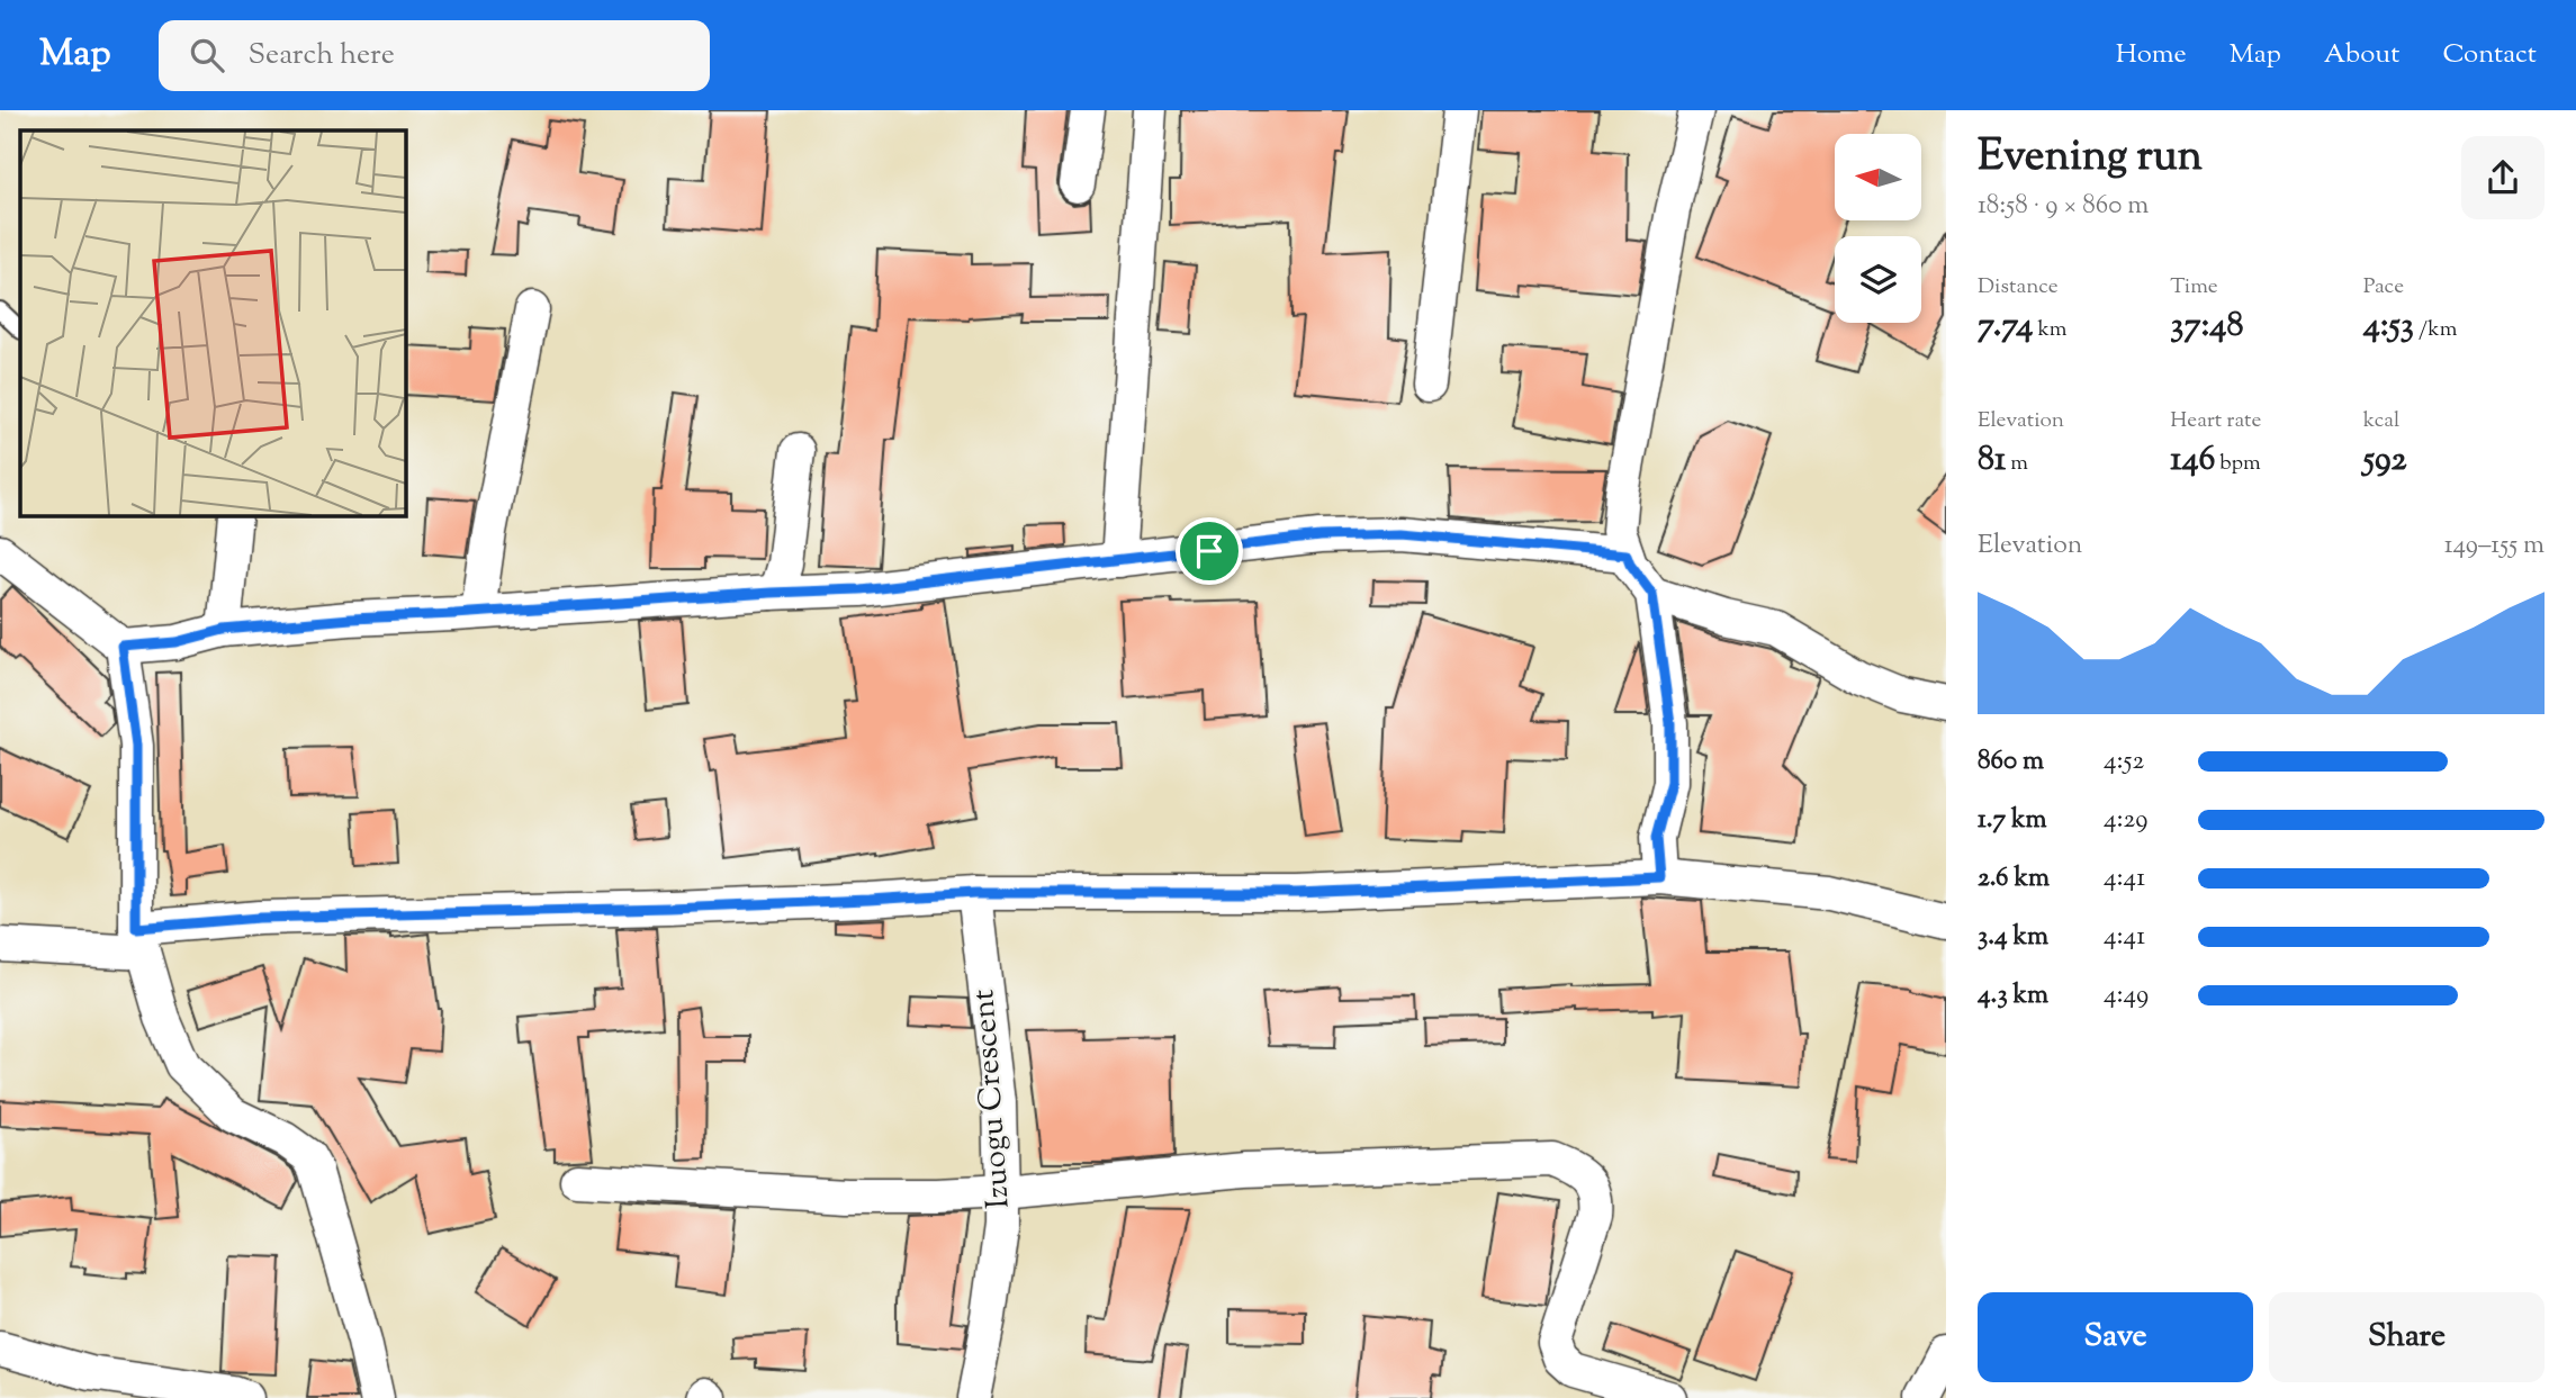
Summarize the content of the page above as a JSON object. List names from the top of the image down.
{
  "streets": {
    "street": ["Izuogu Crescent"]
  },
  "north": "left",
  "page": {
    "header": "Map",
    "search": "Search here",
    "nav": [
      "Home",
      "Map",
      "About",
      "Contact"
    ],
    "heading": ["Evening run", "18:58 · 9 × 860 m"],
    "stats": [
      ["Distance", "7.74 km"],
      ["Time", "37:48"],
      ["Pace", "4:53 /km"],
      ["Elevation", "81 m"],
      ["Heart rate", "146 bpm"],
      ["kcal", "592"]
    ],
    "chart": ["Elevation", "149–155 m"],
    "list": [
      {
        "name": "860 m",
        "note": "4:52"
      },
      {
        "name": "1.7 km",
        "note": "4:29"
      },
      {
        "name": "2.6 km",
        "note": "4:41"
      },
      {
        "name": "3.4 km",
        "note": "4:41"
      },
      {
        "name": "4.3 km",
        "note": "4:49"
      }
    ],
    "buttons": ["Save", "Share"]
  }
}
